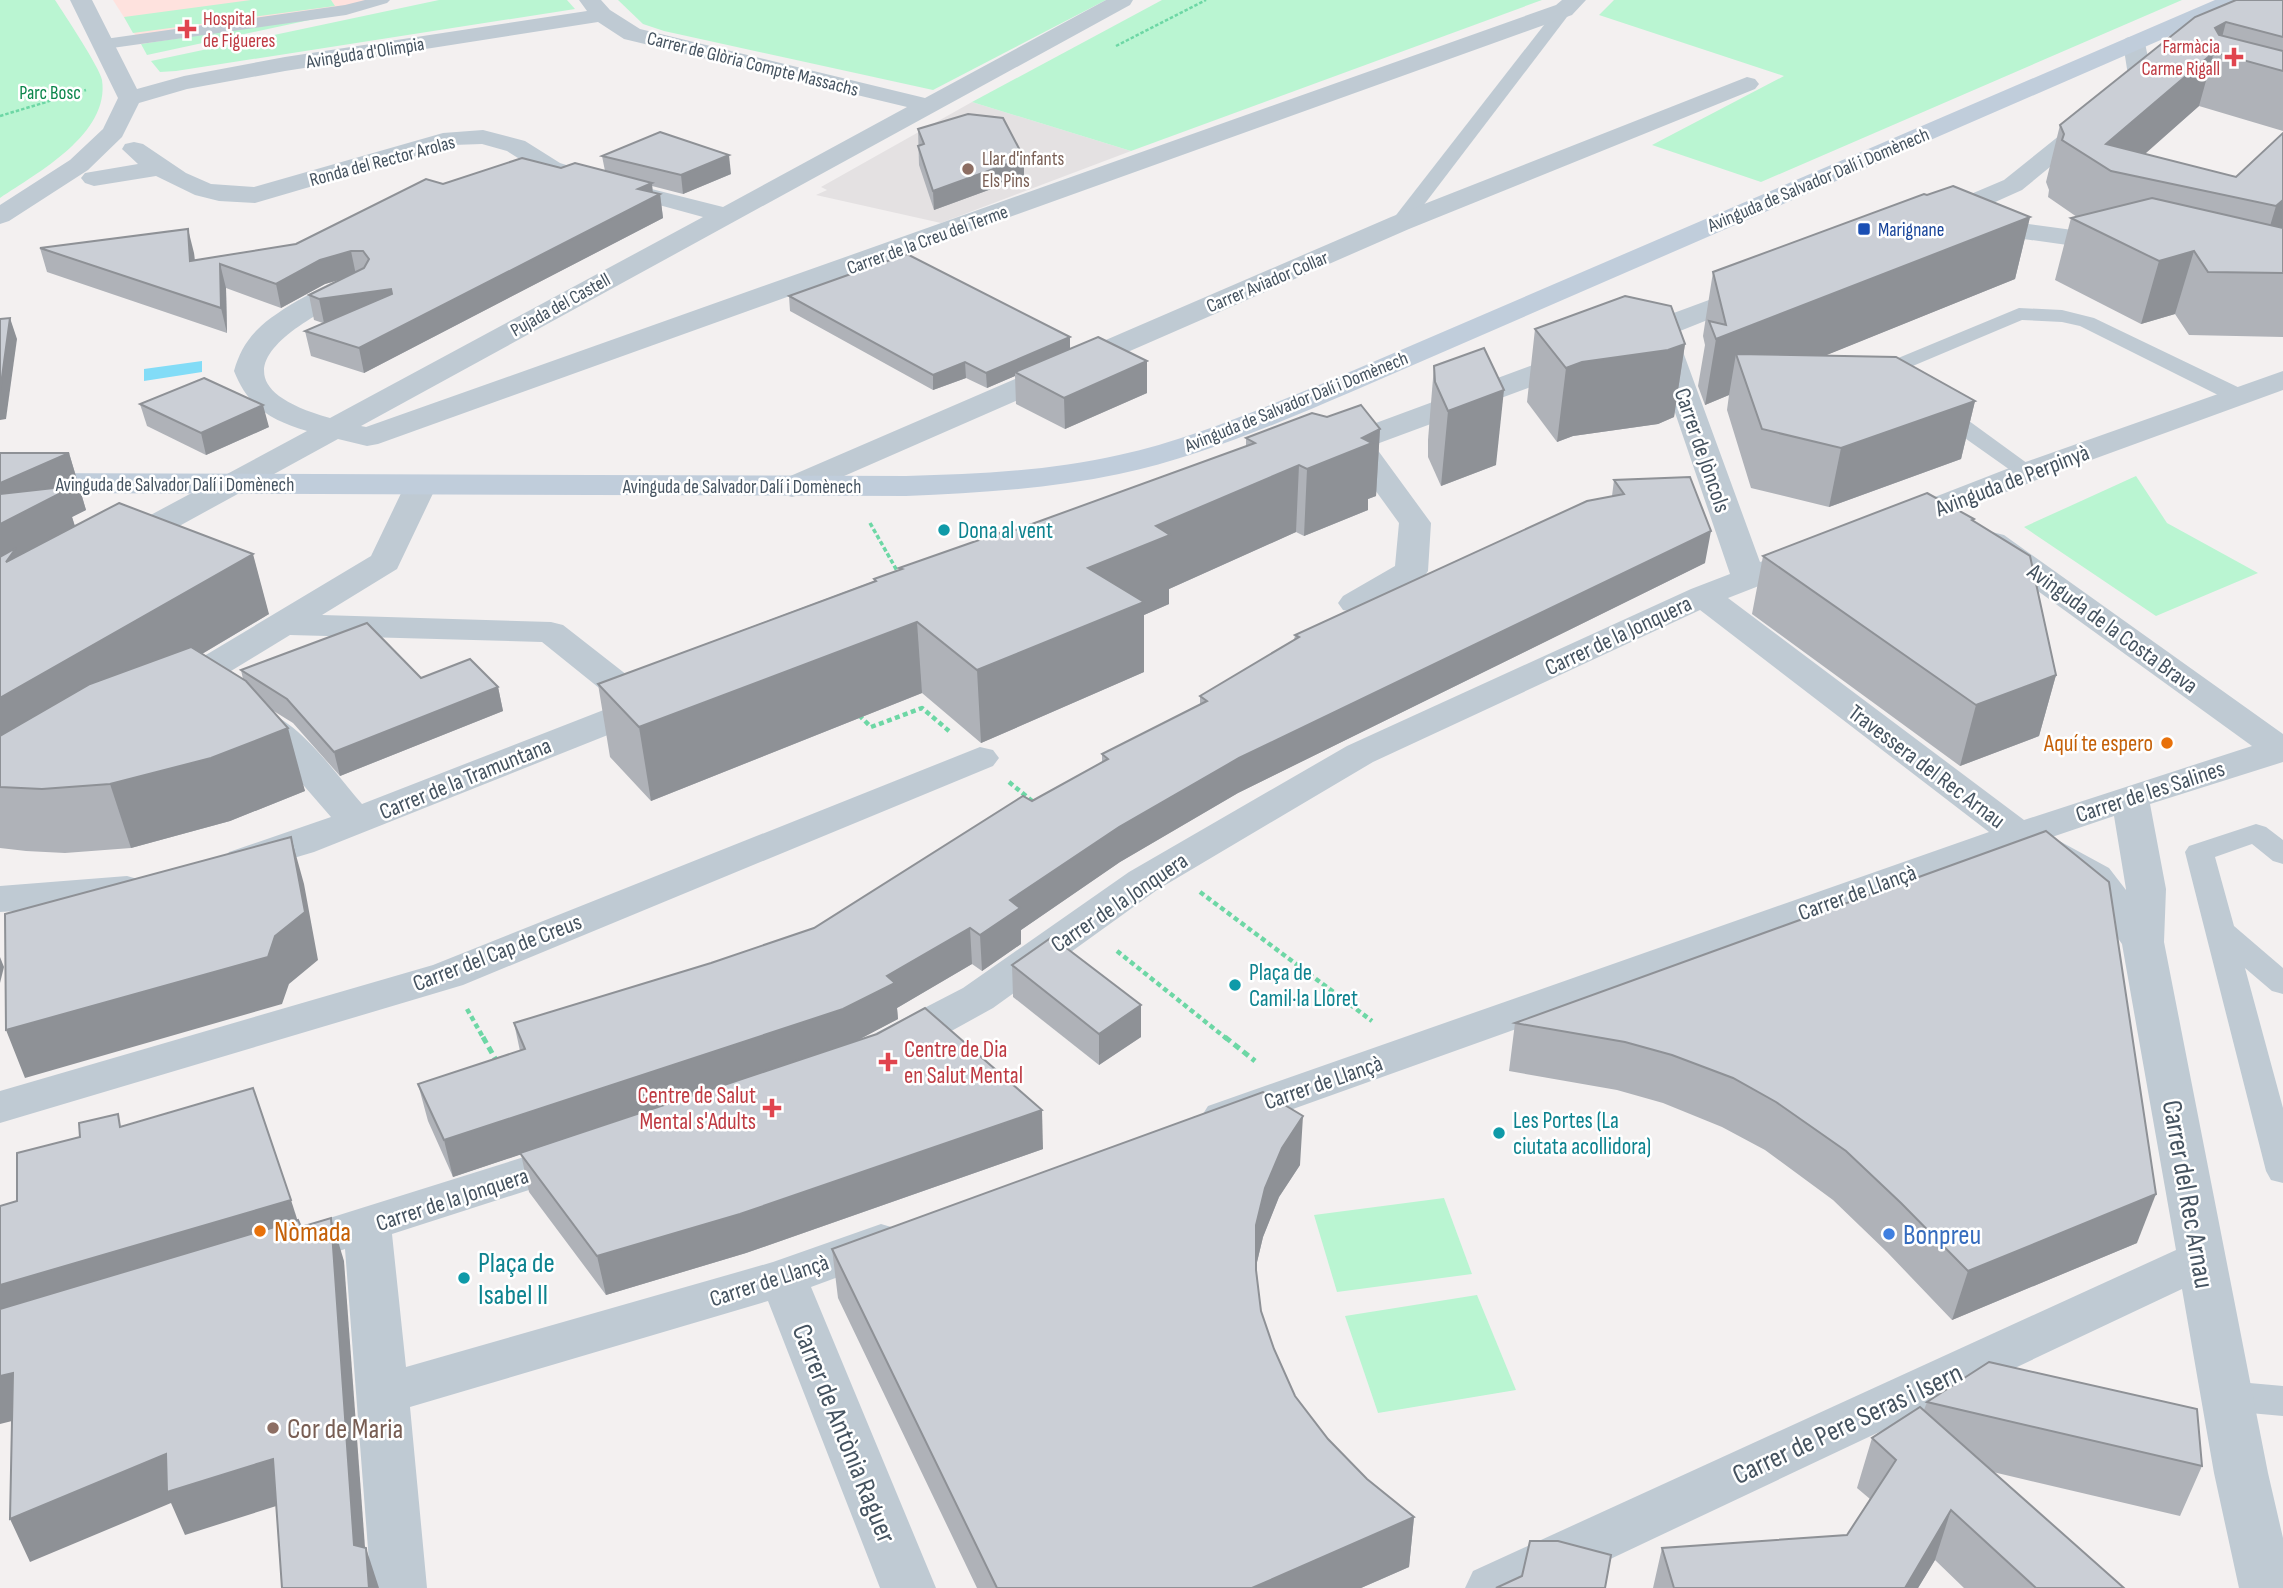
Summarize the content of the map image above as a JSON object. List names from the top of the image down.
{
  "streets": {
    "main road": ["Avinguda de Salvador Dalí i Domènech"],
    "street": [
      "Avinguda d'Olimpia",
      "Carrer de Glòria Compte Massachs",
      "Ronda del Rector Arolas",
      "Carrer de la Creu del Terme",
      "Carrer Aviador Collar",
      "Pujada del Castell",
      "Carrer de Jòncols",
      "Avinguda de Perpinyà",
      "Avinguda de la Costa Brava",
      "Carrer de la Jonquera",
      "Travessera del Rec Arnau",
      "Carrer de la Tramuntana",
      "Carrer de les Salines",
      "Carrer de Llançà",
      "Carrer del Cap de Creus",
      "Carrer del Rec Arnau",
      "Carrer de Pere Seras i Isern",
      "Carrer de Antònia Raguer"
    ]
  },
  "crossings": [
    ["Avinguda d'Olimpia", "Carrer de Glòria Compte Massachs"],
    ["Carrer de Glòria Compte Massachs", "Pujada del Castell"],
    ["Ronda del Rector Arolas", "Pujada del Castell"],
    ["Avinguda de Salvador Dalí i Domènech", "Carrer Aviador Collar"],
    ["Avinguda de Salvador Dalí i Domènech", "Pujada del Castell"],
    ["Carrer de la Creu del Terme", "Pujada del Castell"],
    ["Avinguda de Perpinyà", "Avinguda de la Costa Brava"],
    ["Avinguda de la Costa Brava", "Carrer de les Salines"],
    ["Carrer de la Jonquera", "Travessera del Rec Arnau"],
    ["Travessera del Rec Arnau", "Carrer de les Salines"],
    ["Travessera del Rec Arnau", "Carrer de Llançà"],
    ["Travessera del Rec Arnau", "Carrer del Rec Arnau"],
    ["Carrer de les Salines", "Carrer de Llançà"],
    ["Carrer de les Salines", "Carrer del Rec Arnau"],
    ["Carrer de Llançà", "Carrer de Antònia Raguer"],
    ["Carrer del Rec Arnau", "Carrer de Pere Seras i Isern"]
  ],
  "parks": ["Parc Bosc"],
  "places": {
    "health": [
      "Hospital de Figueres",
      "Farmàcia Carme Rigall",
      "Centre de Dia en Salut Mental",
      "Centre de Salut Mental s'Adults"
    ],
    "other": [
      "Llar d'infants Els Pins",
      "Dona al vent",
      "Aquí te espero",
      "Plaça de Camil·la Lloret",
      "Les Portes (La ciutata acollidora)",
      "Nòmada",
      "Bonpreu",
      "Plaça de Isabel II",
      "Cor de Maria"
    ],
    "transit": ["Marignane"]
  }
}
